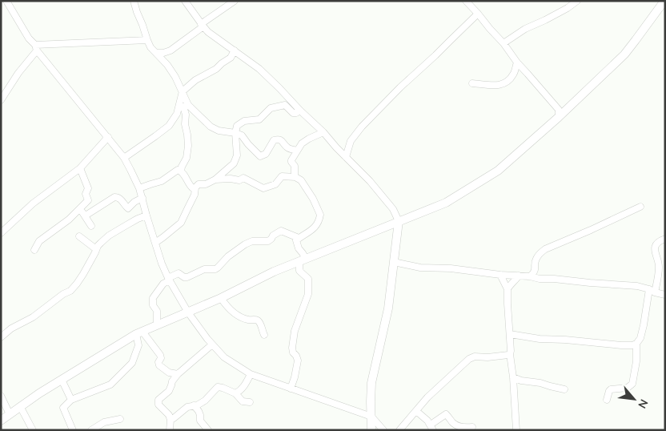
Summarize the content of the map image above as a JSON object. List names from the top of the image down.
{
  "north": "bottom right"
}
